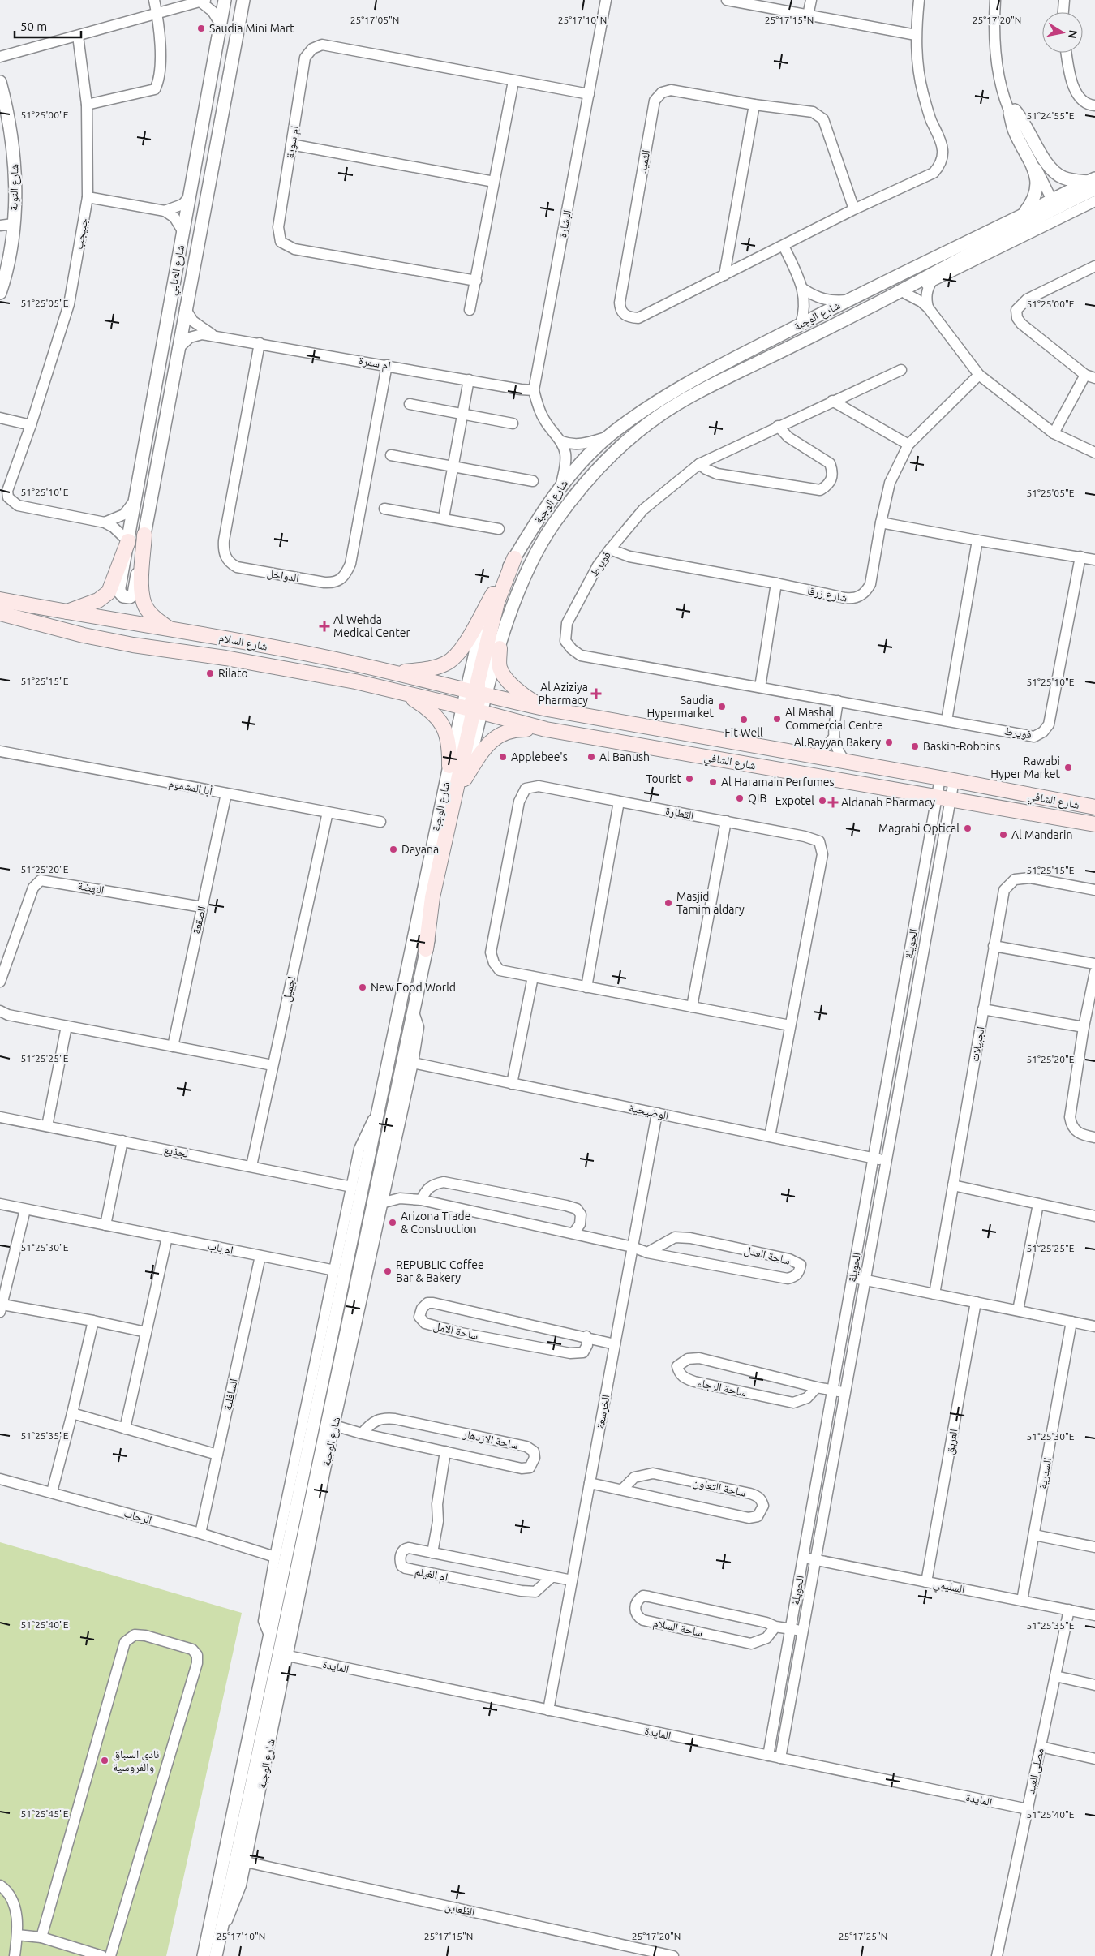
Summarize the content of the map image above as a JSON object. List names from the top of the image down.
{
  "streets": {
    "main road": ["شارع السلام", "شارع الشافي"],
    "street": [
      "ام سوية",
      "الثميد",
      "شارع التوبة",
      "البشارة",
      "جبيجب",
      "شارع العنابي",
      "شارع الوجبة",
      "ام سمرة",
      "فويرط",
      "الدواخل",
      "شارع زرقا",
      "أبا المشموم",
      "القطارة",
      "النهضة",
      "الصقعة",
      "الحويلة",
      "لجميل",
      "الجبيلات",
      "الوضيحية",
      "لجذيع",
      "ام باب",
      "ساحة العدل",
      "ساحة الامل",
      "ساحة الرجاء",
      "السافلية",
      "الخرسعة",
      "ساحة الازدهار",
      "العريق",
      "السدرية",
      "ساحة التعاون",
      "الرحاب",
      "ام الغيلم",
      "السليمي",
      "ساحة السلام",
      "المايدة",
      "مصلى العيد",
      "الظعاين"
    ]
  },
  "crossings": [
    ["ام سوية", "البشارة"],
    ["البشارة", "شارع الوجبة"],
    ["البشارة", "ام سمرة"],
    ["جبيجب", "شارع العنابي"],
    ["شارع العنابي", "ام سمرة"],
    ["شارع الوجبة", "شارع السلام"],
    ["شارع الوجبة", "شارع الشافي"],
    ["شارع الوجبة", "الوضيحية"],
    ["شارع الوجبة", "لجذيع"],
    ["شارع الوجبة", "ام باب"],
    ["شارع الوجبة", "ساحة الازدهار"],
    ["شارع الوجبة", "الرحاب"],
    ["شارع الوجبة", "المايدة"],
    ["شارع الوجبة", "الظعاين"],
    ["ام سمرة", "الدواخل"],
    ["فويرط", "شارع زرقا"],
    ["شارع السلام", "شارع الشافي"],
    ["شارع الشافي", "الحويلة"],
    ["أبا المشموم", "الصقعة"],
    ["أبا المشموم", "لجميل"],
    ["القطارة", "الوضيحية"],
    ["النهضة", "الصقعة"],
    ["الحويلة", "الوضيحية"],
    ["الحويلة", "ساحة الرجاء"],
    ["الحويلة", "السليمي"],
    ["الحويلة", "ساحة السلام"],
    ["الحويلة", "المايدة"],
    ["لجميل", "لجذيع"],
    ["الوضيحية", "الخرسعة"],
    ["ام باب", "السافلية"],
    ["ساحة العدل", "الخرسعة"],
    ["ساحة الامل", "الخرسعة"],
    ["السافلية", "الرحاب"],
    ["الخرسعة", "ساحة التعاون"],
    ["الخرسعة", "ام الغيلم"],
    ["الخرسعة", "المايدة"],
    ["العريق", "السليمي"],
    ["السدرية", "السليمي"],
    ["السليمي", "مصلى العيد"],
    ["المايدة", "مصلى العيد"]
  ],
  "places": {
    "other": [
      "Saudia Mini Mart",
      "Rilato",
      "Saudia Hypermarket",
      "Al Mashal Commercial Centre",
      "Fit Well",
      "Al.Rayyan Bakery",
      "Baskin-Robbins",
      "Applebee's",
      "Al Banush",
      "Rawabi Hyper Market",
      "Tourist",
      "Al Haramain Perfumes",
      "QIB",
      "Expotel",
      "Magrabi Optical",
      "Al Mandarin",
      "Dayana",
      "Masjid Tamim aldary",
      "New Food World",
      "Arizona Trade & Construction",
      "REPUBLIC Coffee Bar & Bakery",
      "نادي السباق والفروسية"
    ],
    "health": ["Al Wehda Medical Center", "Al Aziziya Pharmacy", "Aldanah Pharmacy"]
  },
  "scale_bar": "50 m",
  "north": "right",
  "coordinates": [
    "25°17'05\"N",
    "25°17'10\"N",
    "25°17'15\"N",
    "25°17'20\"N",
    "51°25'00\"E",
    "51°24'55\"E",
    "51°25'05\"E",
    "51°25'10\"E",
    "51°25'15\"E",
    "51°25'20\"E",
    "51°25'25\"E",
    "51°25'30\"E",
    "51°25'35\"E",
    "51°25'40\"E",
    "51°25'45\"E",
    "25°17'25\"N"
  ]
}
